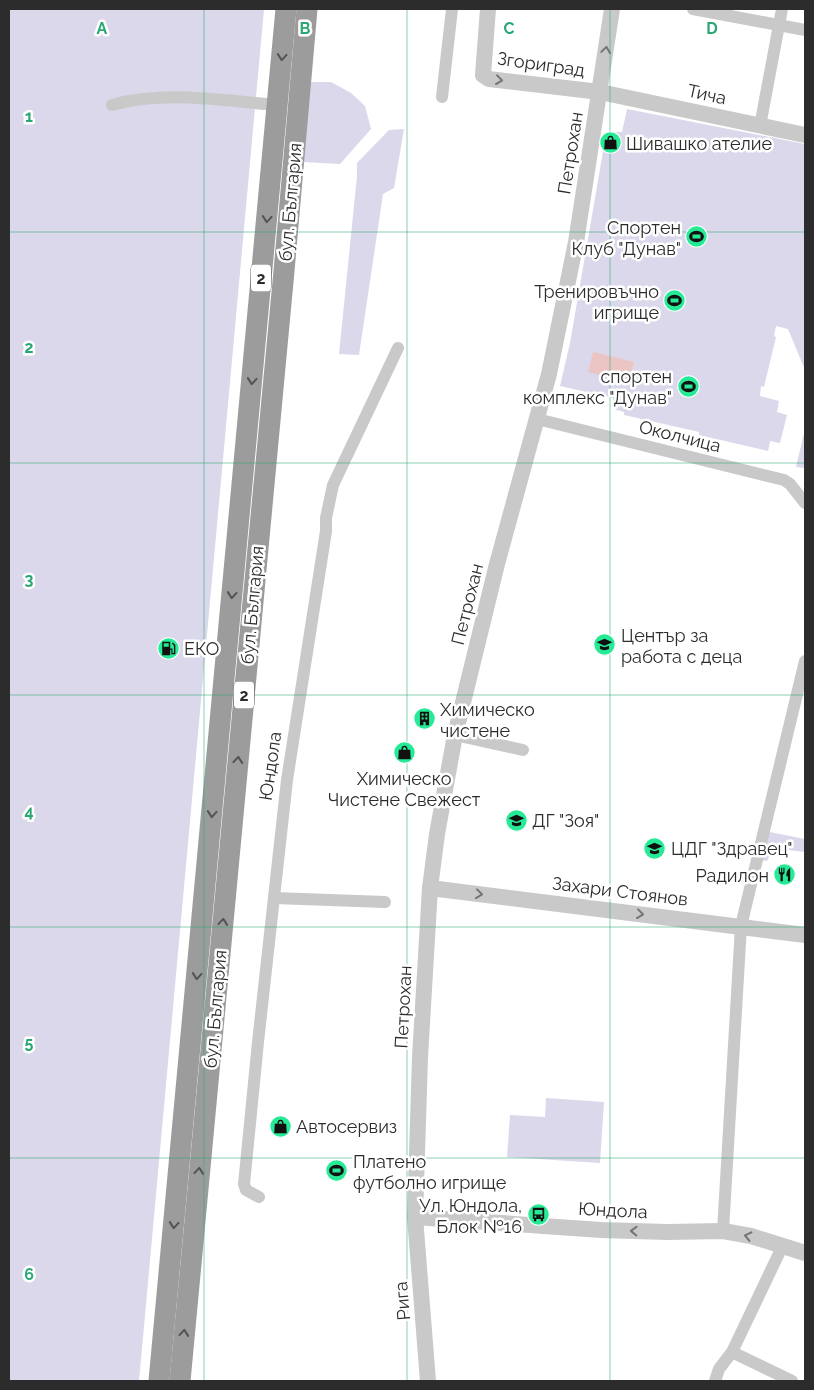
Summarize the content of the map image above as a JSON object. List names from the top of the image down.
{
  "streets": {
    "highway": ["бул. България", "2"],
    "street": [
      "Згориград",
      "Тича",
      "Петрохан",
      "Околчица",
      "Юндола",
      "Захари Стоянов",
      "Рига"
    ]
  },
  "crossings": [
    ["Згориград", "Тича"],
    ["Згориград", "Петрохан"],
    ["Тича", "Петрохан"],
    ["Петрохан", "Околчица"],
    ["Петрохан", "Юндола"],
    ["Петрохан", "Захари Стоянов"],
    ["Петрохан", "Рига"],
    ["Юндола", "Рига"]
  ],
  "one_way": ["Захари Стоянов"],
  "places": {
    "shop": ["Шивашко ателие", "Химическо Чистене Свежест", "Автосервиз"],
    "sports": [
      "Спортен Клуб \"Дунав\"",
      "Тренировъчно игрище",
      "спортен комплекс \"Дунав\"",
      "Платено футболно игрище"
    ],
    "school or university": ["Център за работа с деца", "ДГ \"Зоя\"", "ЦДГ \"Здравец\""],
    "fuel station": ["ЕКО"],
    "building": ["Химическо чистене"],
    "restaurant": ["Радилон"],
    "bus stop": ["Ул. Юндола, Блок №16"]
  },
  "grid": {
    "columns": [
      "A",
      "B",
      "C",
      "D"
    ],
    "rows": [
      "1",
      "2",
      "3",
      "4",
      "5",
      "6"
    ]
  }
}
